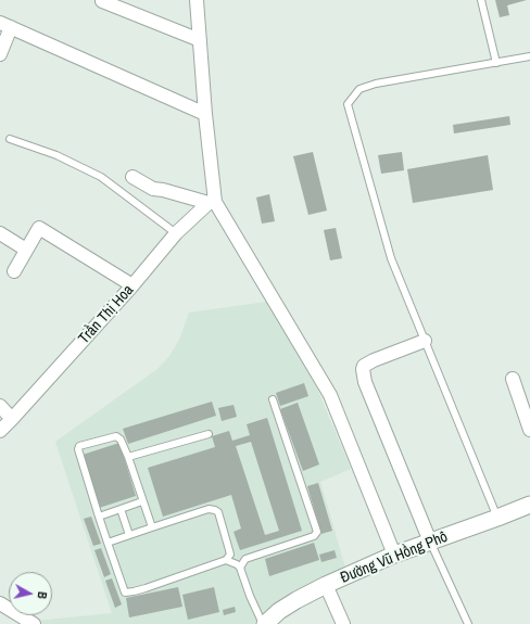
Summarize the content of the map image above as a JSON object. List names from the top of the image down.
{
  "streets": {
    "street": ["Trần Thị Hoa", "Đường Vũ Hồng Phô"]
  },
  "north": "right"
}
